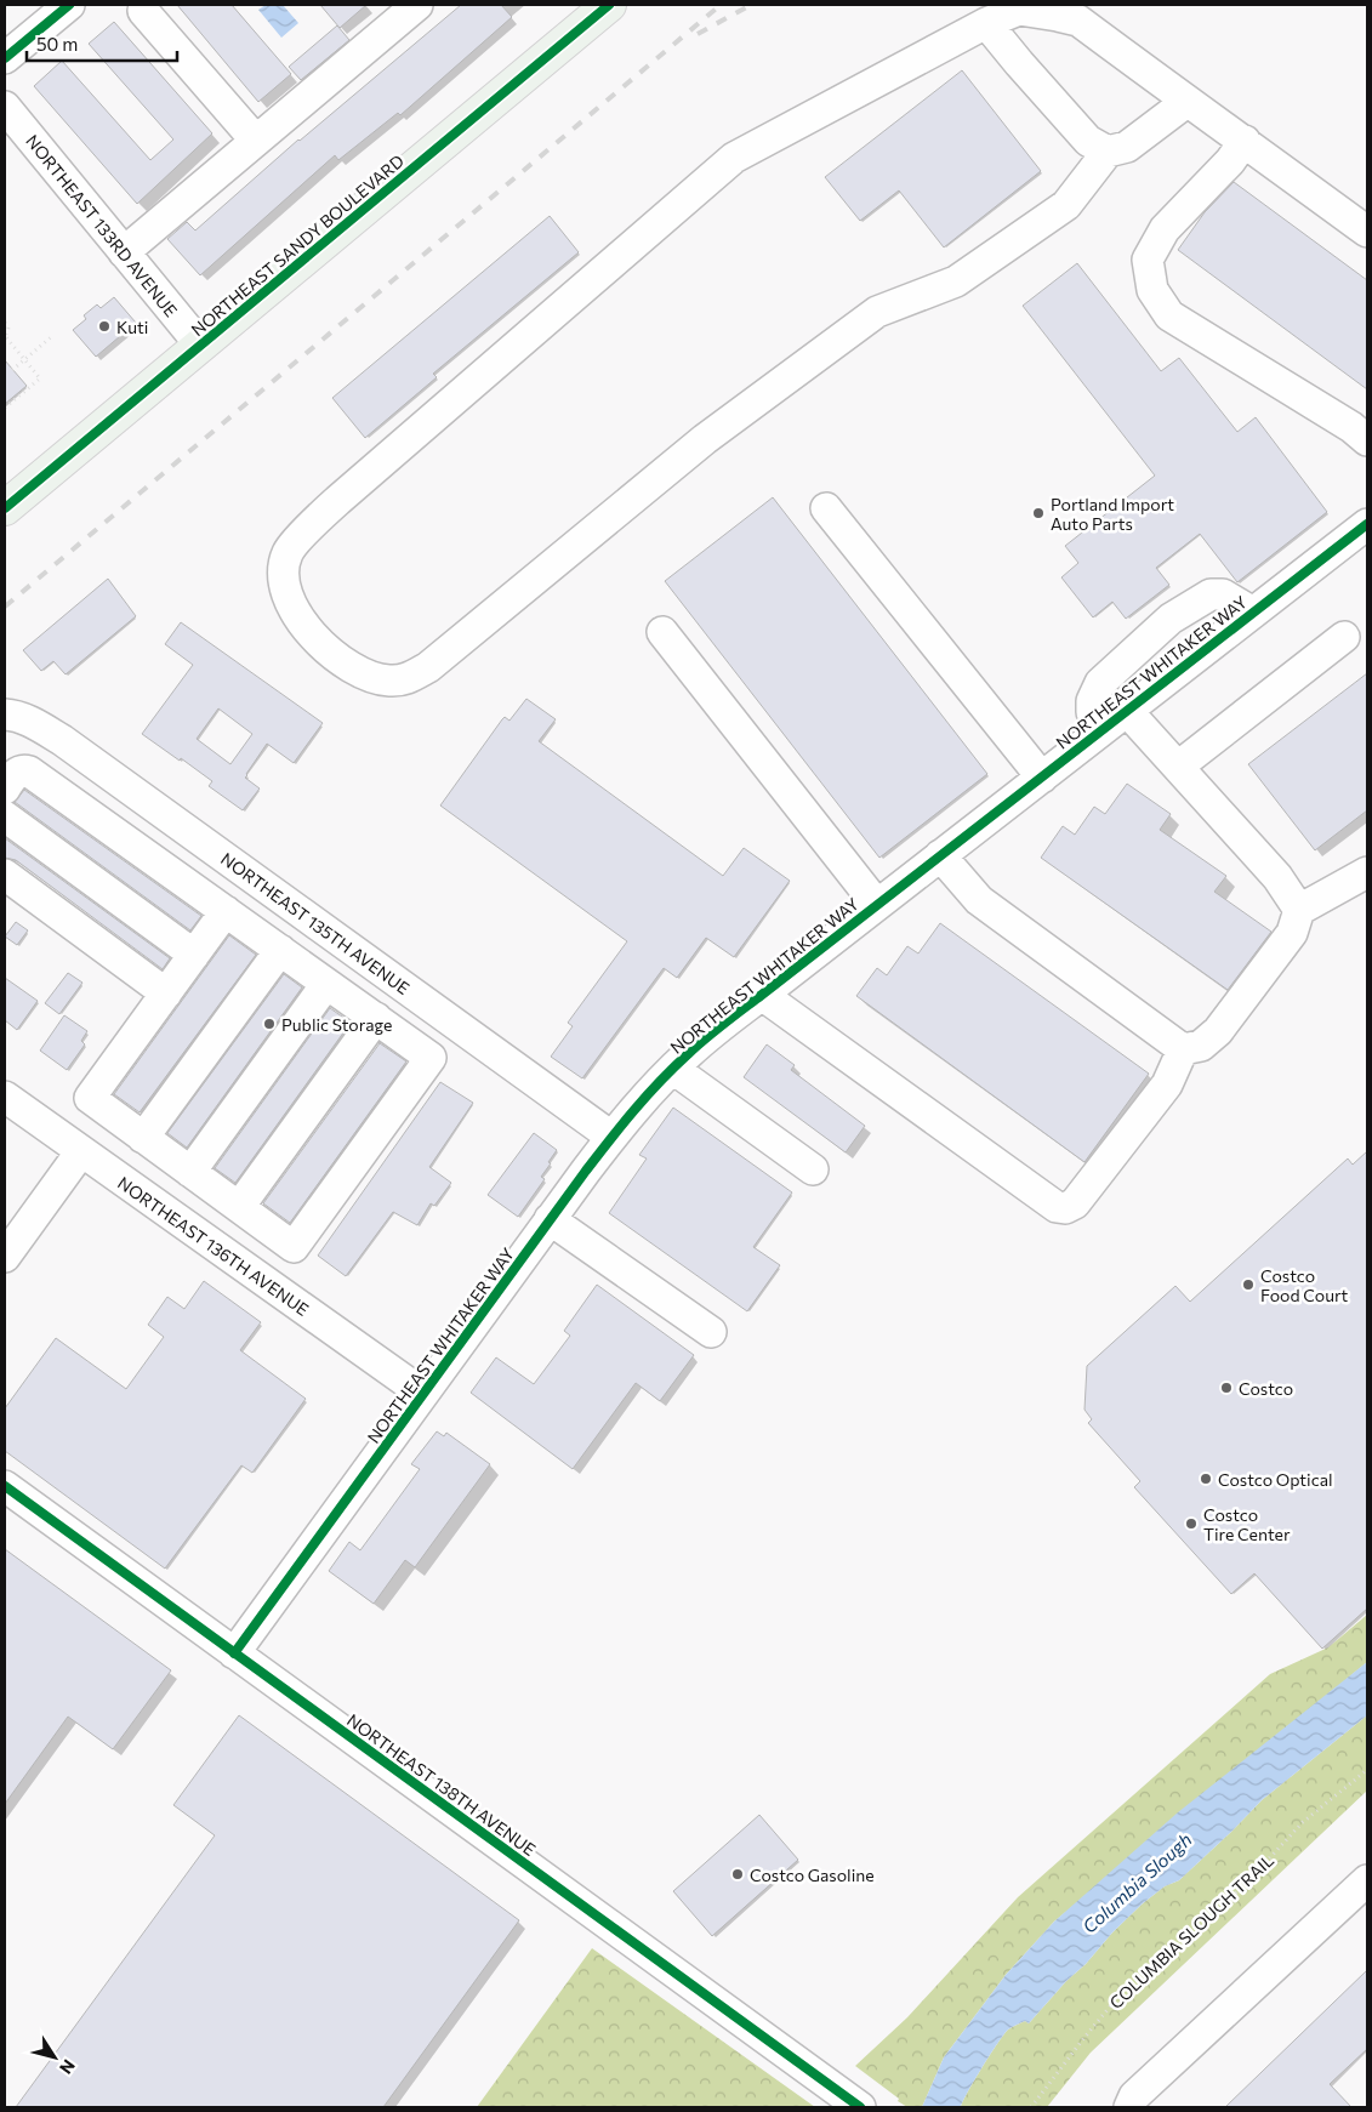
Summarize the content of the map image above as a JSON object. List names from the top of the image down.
{
  "streets": {
    "main road": ["NORTHEAST SANDY BOULEVARD"],
    "street": [
      "NORTHEAST 133RD AVENUE",
      "NORTHEAST WHITAKER WAY",
      "NORTHEAST 135TH AVENUE",
      "NORTHEAST 136TH AVENUE",
      "NORTHEAST 138TH AVENUE"
    ],
    "path": ["COLUMBIA SLOUGH TRAIL"]
  },
  "crossings": [
    ["NORTHEAST 133RD AVENUE", "NORTHEAST SANDY BOULEVARD"],
    ["NORTHEAST WHITAKER WAY", "NORTHEAST 135TH AVENUE"],
    ["NORTHEAST WHITAKER WAY", "NORTHEAST 136TH AVENUE"],
    ["NORTHEAST WHITAKER WAY", "NORTHEAST 138TH AVENUE"]
  ],
  "water": ["Columbia Slough"],
  "places": [
    "Kuti",
    "Portland Import Auto Parts",
    "Public Storage",
    "Costco Food Court",
    "Costco",
    "Costco Optical",
    "Costco Tire Center",
    "Costco Gasoline"
  ],
  "scale_bar": "50 m",
  "north": "bottom right"
}
